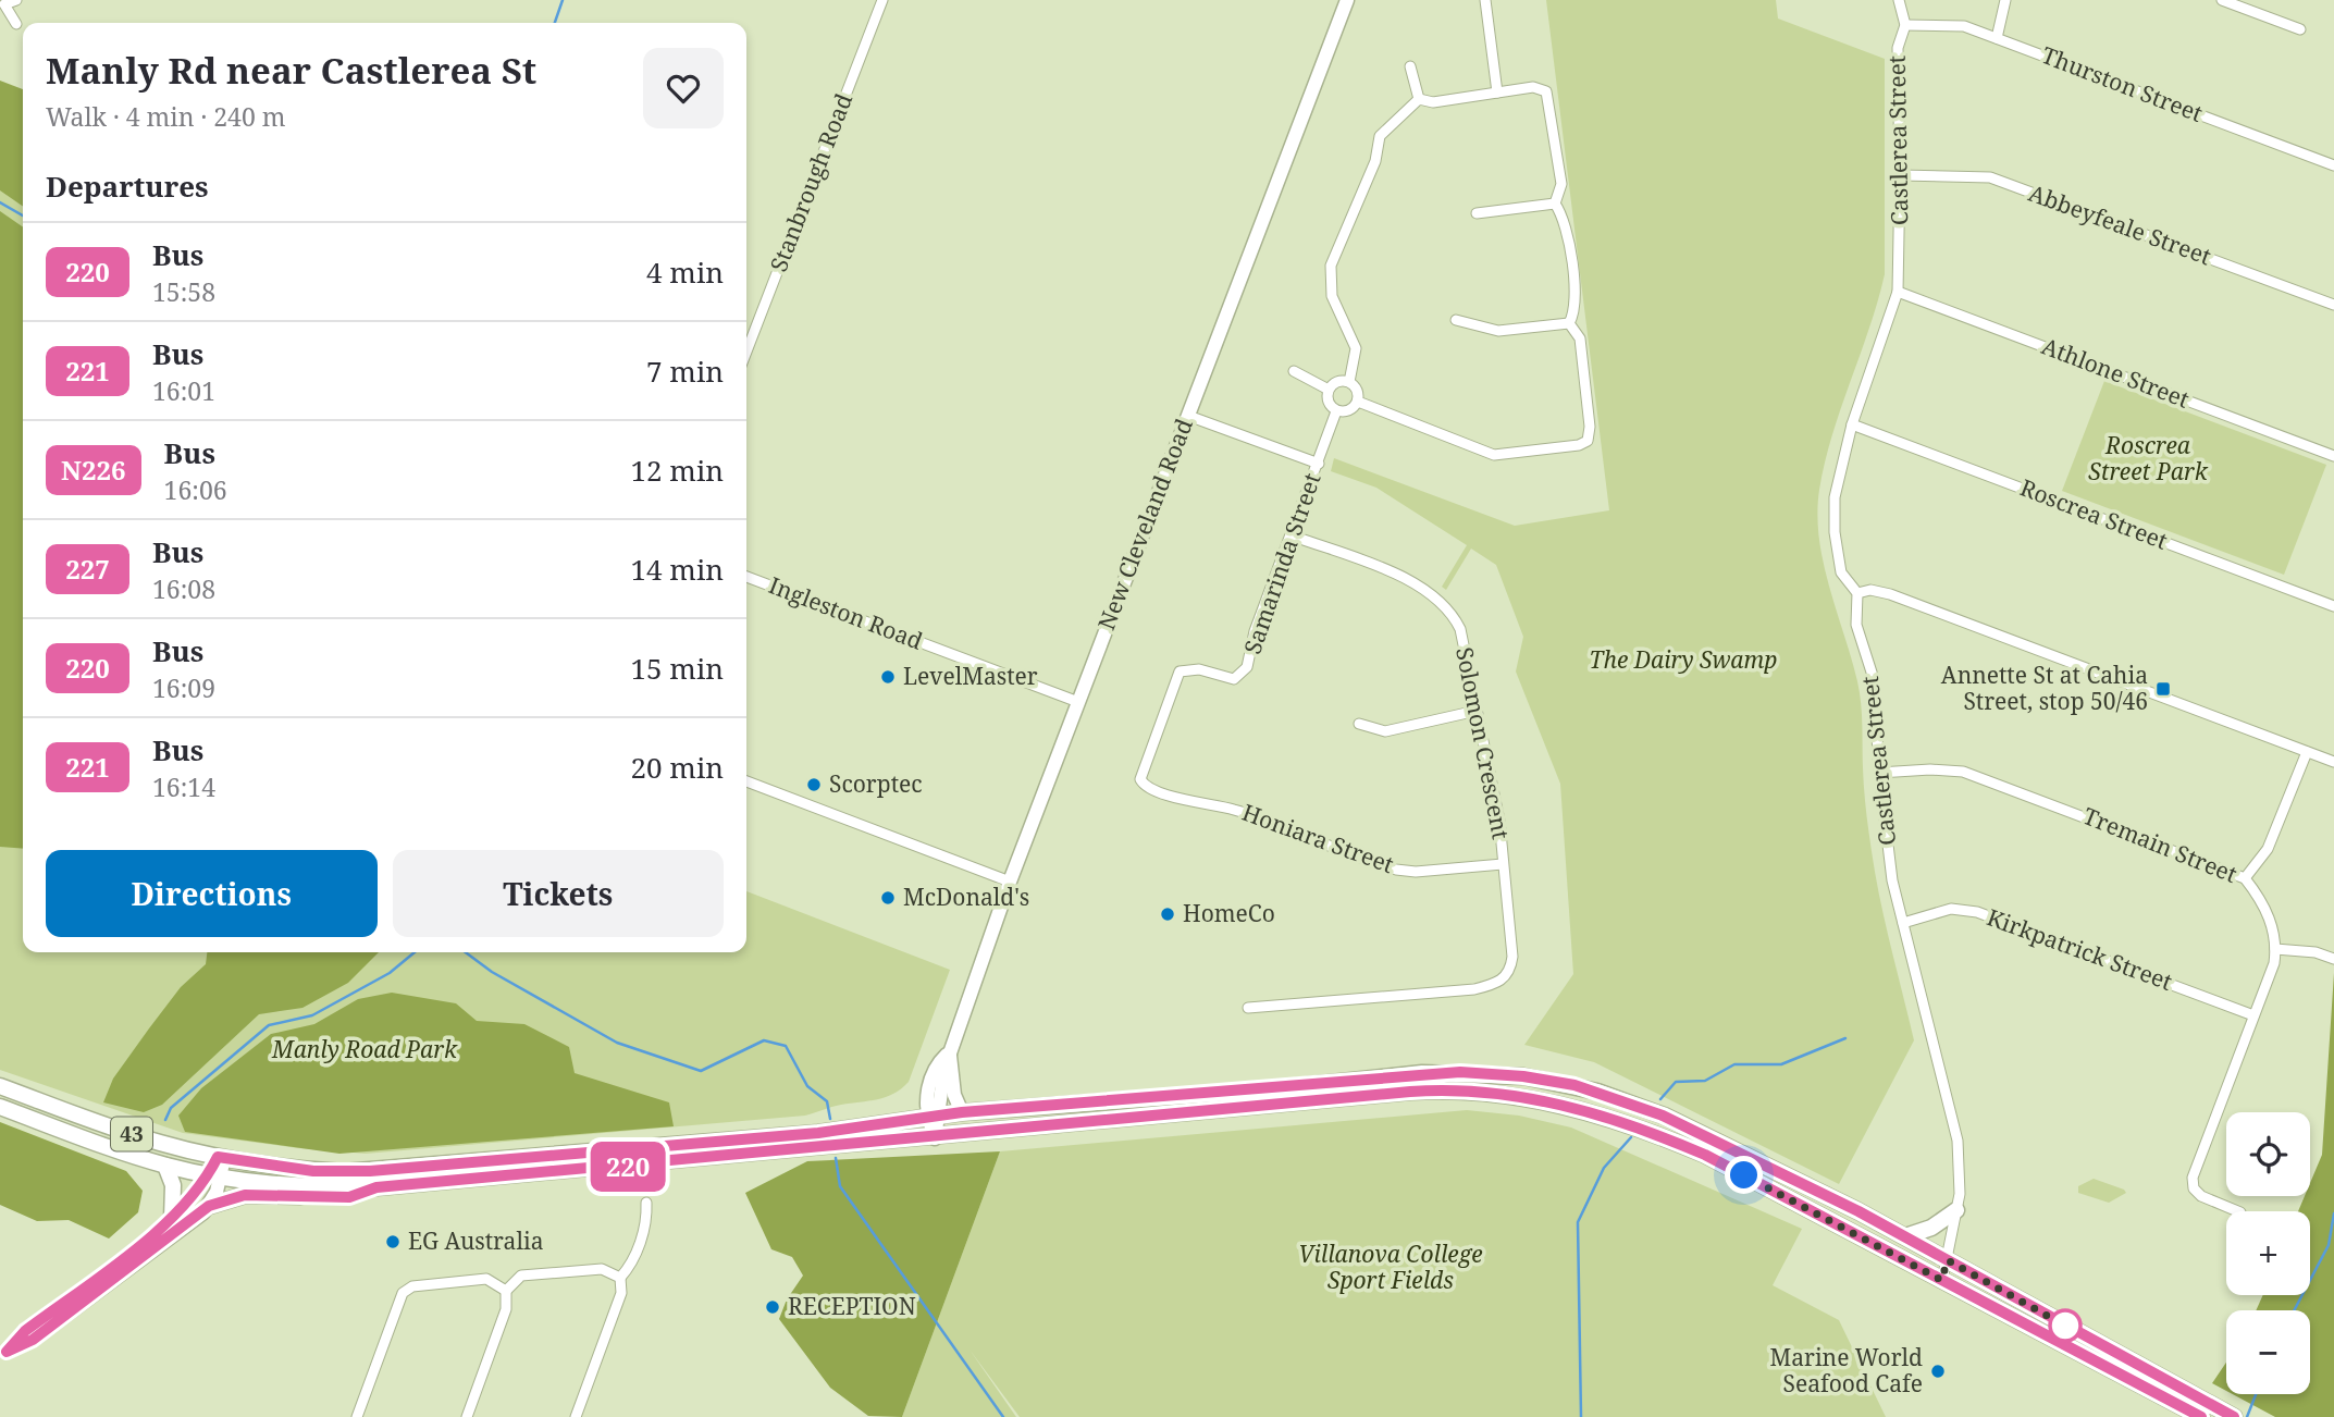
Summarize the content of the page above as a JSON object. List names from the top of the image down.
{
  "streets": {
    "main road": ["43"],
    "street": [
      "Thurston Street",
      "Castlerea Street",
      "Stanbrough Road",
      "Abbeyfeale Street",
      "Athlone Street",
      "Roscrea Street",
      "New Cleveland Road",
      "Samarinda Street",
      "Ingleston Road",
      "Solomon Crescent",
      "Honiara Street",
      "Tremain Street",
      "Kirkpatrick Street"
    ]
  },
  "crossings": [
    ["Thurston Street", "Castlerea Street"],
    ["Castlerea Street", "Abbeyfeale Street"],
    ["Castlerea Street", "Athlone Street"],
    ["Castlerea Street", "Roscrea Street"],
    ["Castlerea Street", "Tremain Street"],
    ["Castlerea Street", "Kirkpatrick Street"],
    ["Castlerea Street", "43"],
    ["New Cleveland Road", "Ingleston Road"],
    ["New Cleveland Road", "43"],
    ["Samarinda Street", "Solomon Crescent"],
    ["Samarinda Street", "Honiara Street"],
    ["Solomon Crescent", "Honiara Street"]
  ],
  "parks": [
    "Roscrea Street Park",
    "The Dairy Swamp",
    "Manly Road Park",
    "Villanova College Sport Fields"
  ],
  "places": {
    "other": [
      "LevelMaster",
      "Scorptec",
      "McDonald's",
      "HomeCo",
      "EG Australia",
      "RECEPTION",
      "Marine World Seafood Cafe"
    ],
    "transit": ["Annette St at Cahia Street, stop 50/46"]
  },
  "lines": ["bus line 220"],
  "page": {
    "on_map": "220",
    "heading": [
      ["Manly Rd near Castlerea St", "Walk · 4 min · 240 m"],
      "Departures"
    ],
    "list": [
      {
        "mark": "220",
        "name": "Bus",
        "note": "15:58",
        "value": "4 min"
      },
      {
        "mark": "221",
        "name": "Bus",
        "note": "16:01",
        "value": "7 min"
      },
      {
        "mark": "N226",
        "name": "Bus",
        "note": "16:06",
        "value": "12 min"
      },
      {
        "mark": "227",
        "name": "Bus",
        "note": "16:08",
        "value": "14 min"
      },
      {
        "mark": "220",
        "name": "Bus",
        "note": "16:09",
        "value": "15 min"
      },
      {
        "mark": "221",
        "name": "Bus",
        "note": "16:14",
        "value": "20 min"
      }
    ],
    "buttons": ["Directions", "Tickets"],
    "map_buttons": ["+", "−"]
  }
}
